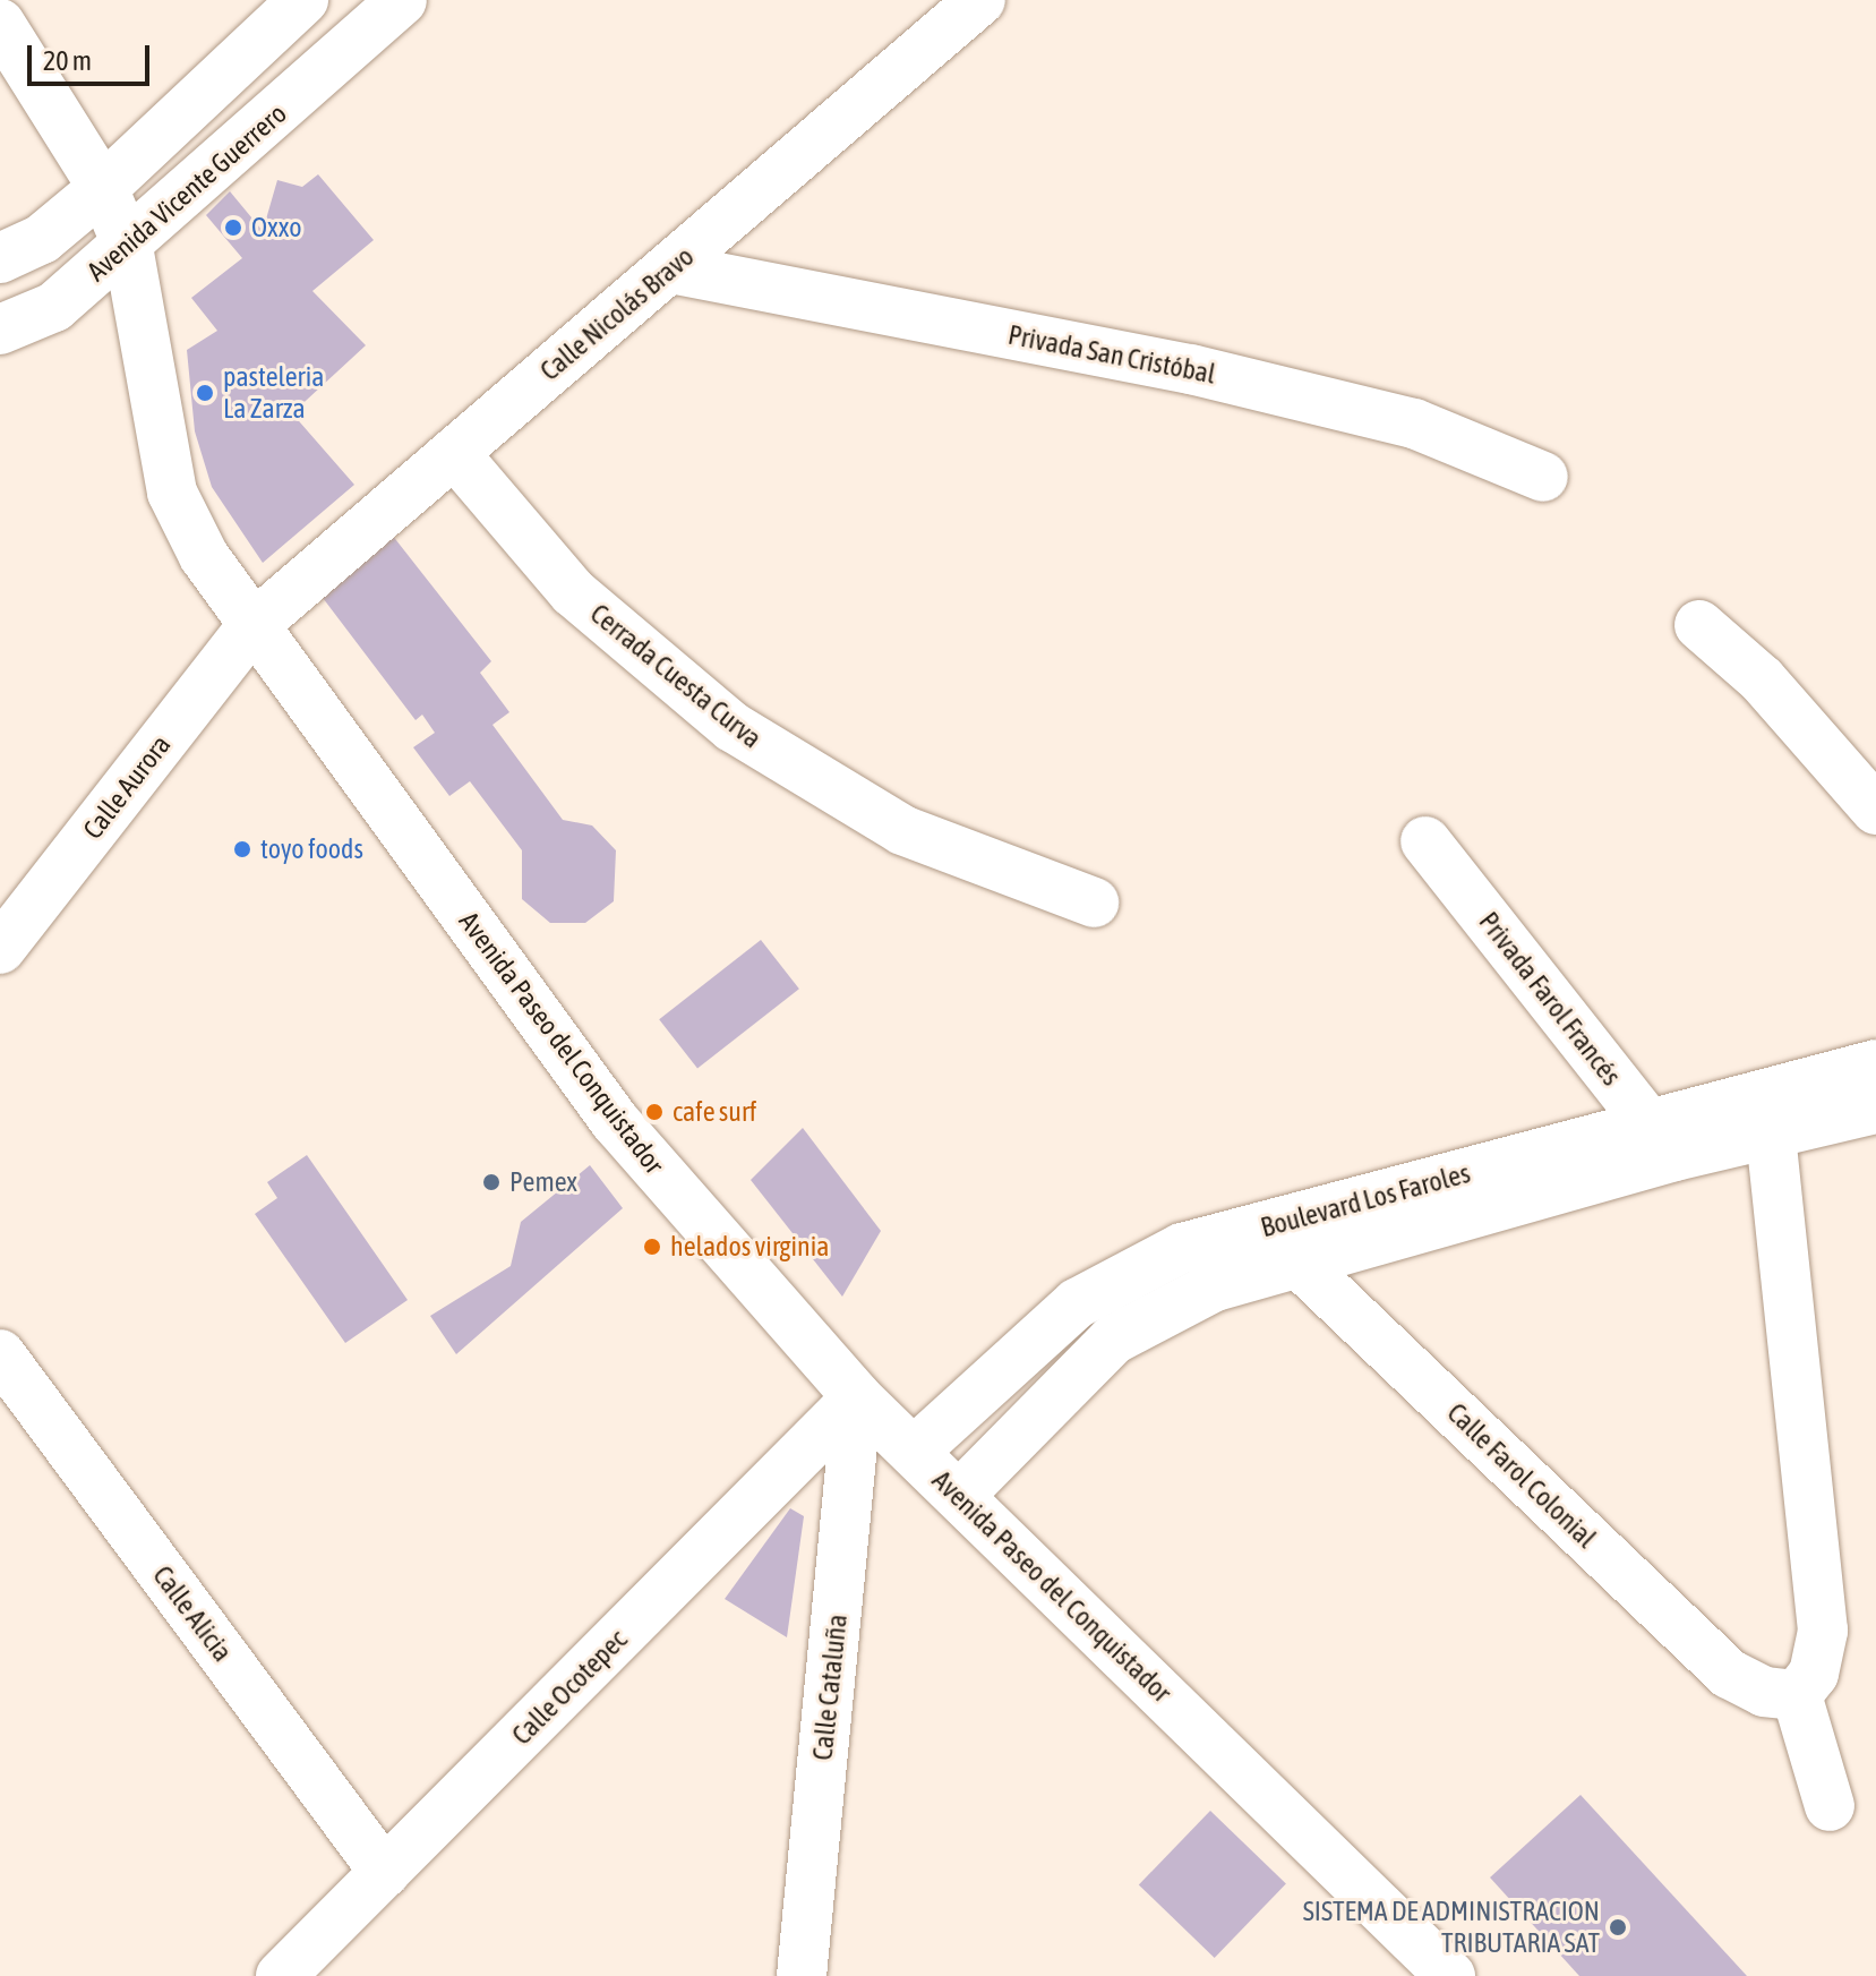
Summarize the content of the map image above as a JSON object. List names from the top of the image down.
{
  "streets": {
    "street": [
      "Avenida Vicente Guerrero",
      "Calle Nicolás Bravo",
      "Privada San Cristóbal",
      "Cerrada Cuesta Curva",
      "Calle Aurora",
      "Privada Farol Francés",
      "Avenida Paseo del Conquistador",
      "Boulevard Los Faroles",
      "Calle Farol Colonial",
      "Calle Alicia",
      "Calle Ocotepec",
      "Calle Cataluña"
    ]
  },
  "crossings": [
    ["Avenida Vicente Guerrero", "Avenida Paseo del Conquistador"],
    ["Calle Nicolás Bravo", "Privada San Cristóbal"],
    ["Calle Nicolás Bravo", "Cerrada Cuesta Curva"],
    ["Calle Nicolás Bravo", "Calle Aurora"],
    ["Calle Nicolás Bravo", "Avenida Paseo del Conquistador"],
    ["Calle Aurora", "Avenida Paseo del Conquistador"],
    ["Privada Farol Francés", "Boulevard Los Faroles"],
    ["Avenida Paseo del Conquistador", "Boulevard Los Faroles"],
    ["Avenida Paseo del Conquistador", "Calle Ocotepec"],
    ["Avenida Paseo del Conquistador", "Calle Cataluña"],
    ["Boulevard Los Faroles", "Calle Farol Colonial"],
    ["Calle Alicia", "Calle Ocotepec"],
    ["Calle Ocotepec", "Calle Cataluña"]
  ],
  "places": [
    "Oxxo",
    "pasteleria La Zarza",
    "toyo foods",
    "cafe surf",
    "Pemex",
    "helados virginia",
    "SISTEMA DE ADMINISTRACION TRIBUTARIA SAT"
  ],
  "scale_bar": "20 m"
}
